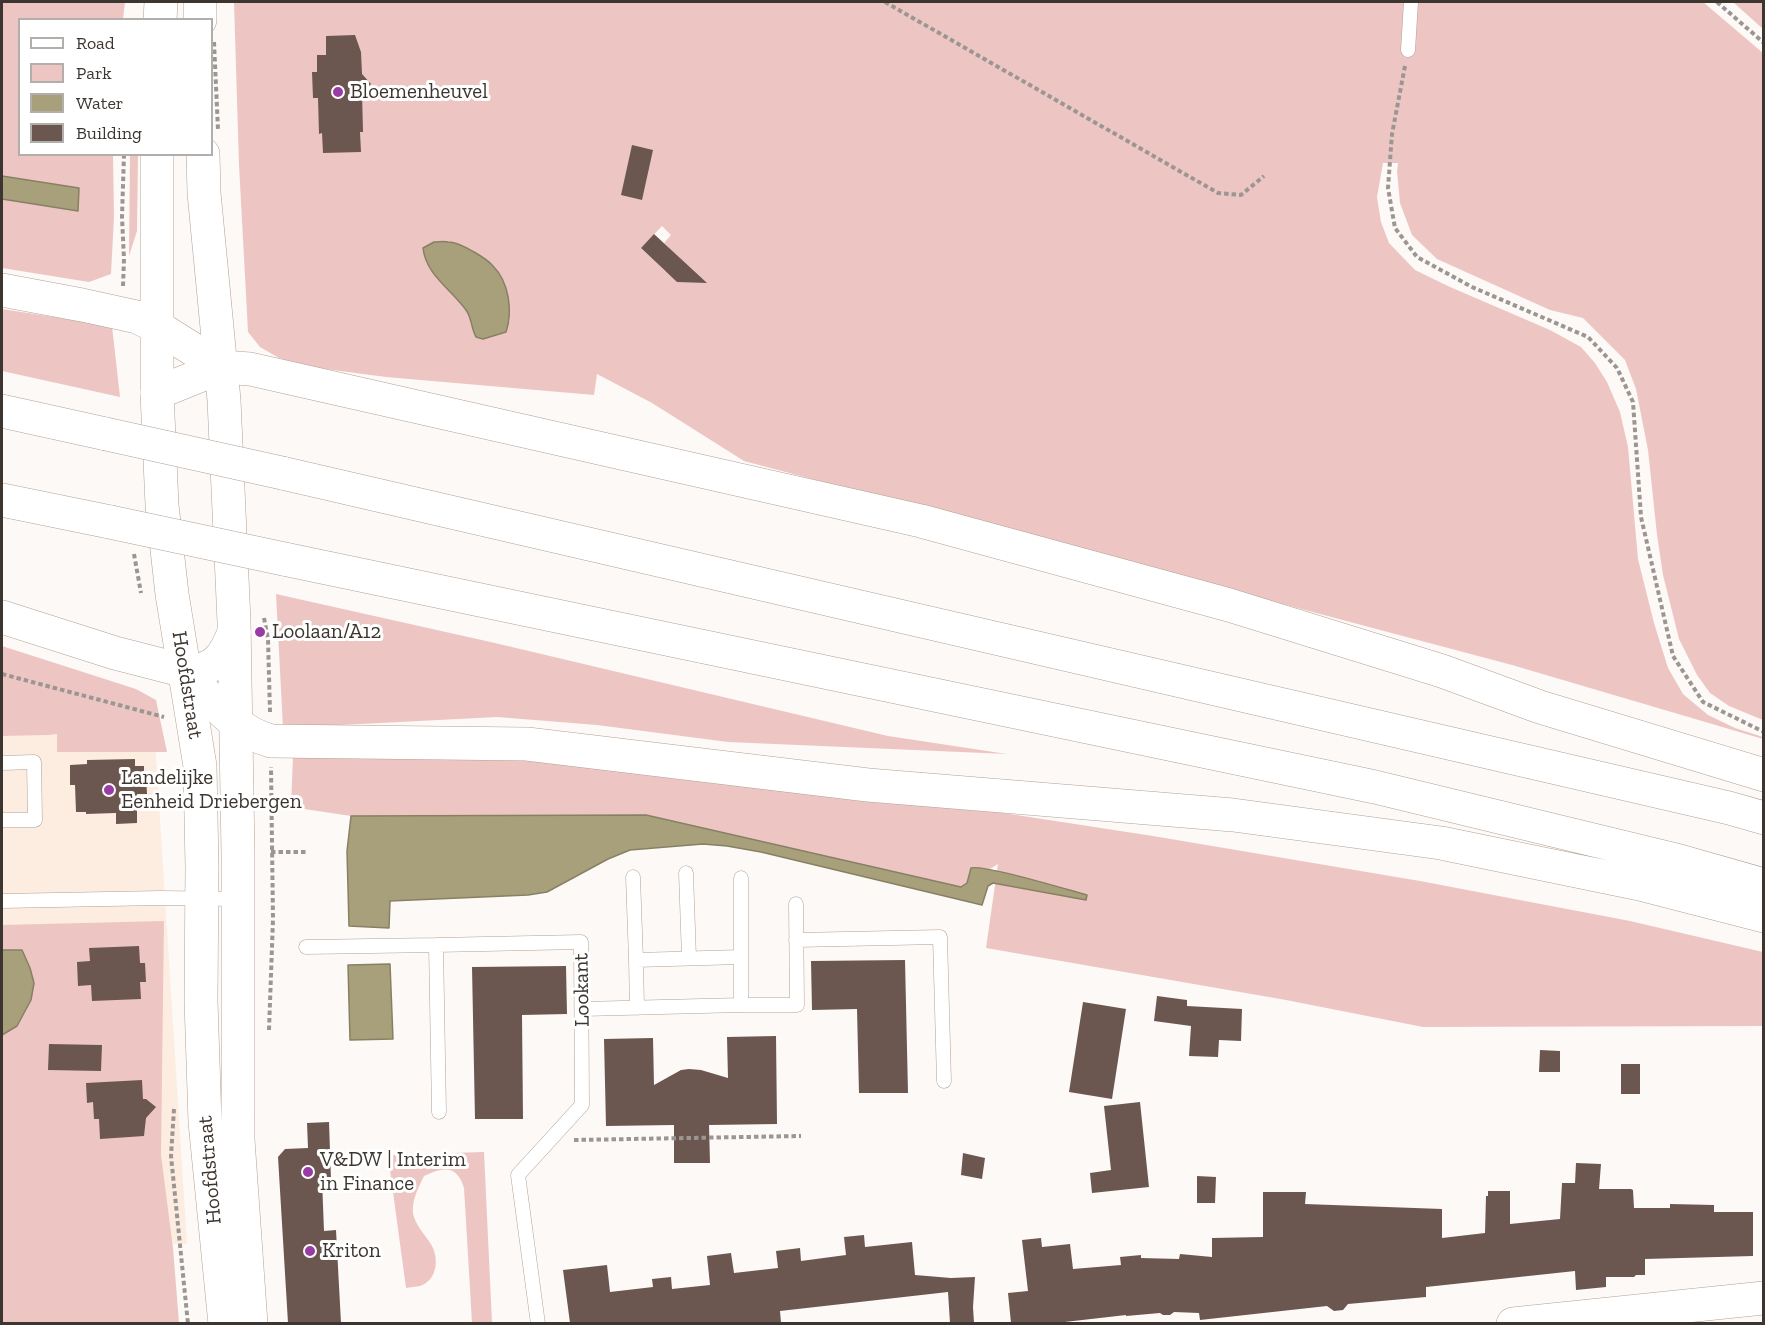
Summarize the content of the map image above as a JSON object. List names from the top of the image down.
{
  "streets": {
    "main road": ["Hoofdstraat"],
    "lane": ["Lookant"]
  },
  "places": [
    "Bloemenheuvel",
    "Loolaan/A12",
    "Landelijke Eenheid Driebergen",
    "V&DW | Interim in Finance",
    "Kriton"
  ],
  "legend": [
    "Road",
    "Park",
    "Water",
    "Building"
  ]
}
